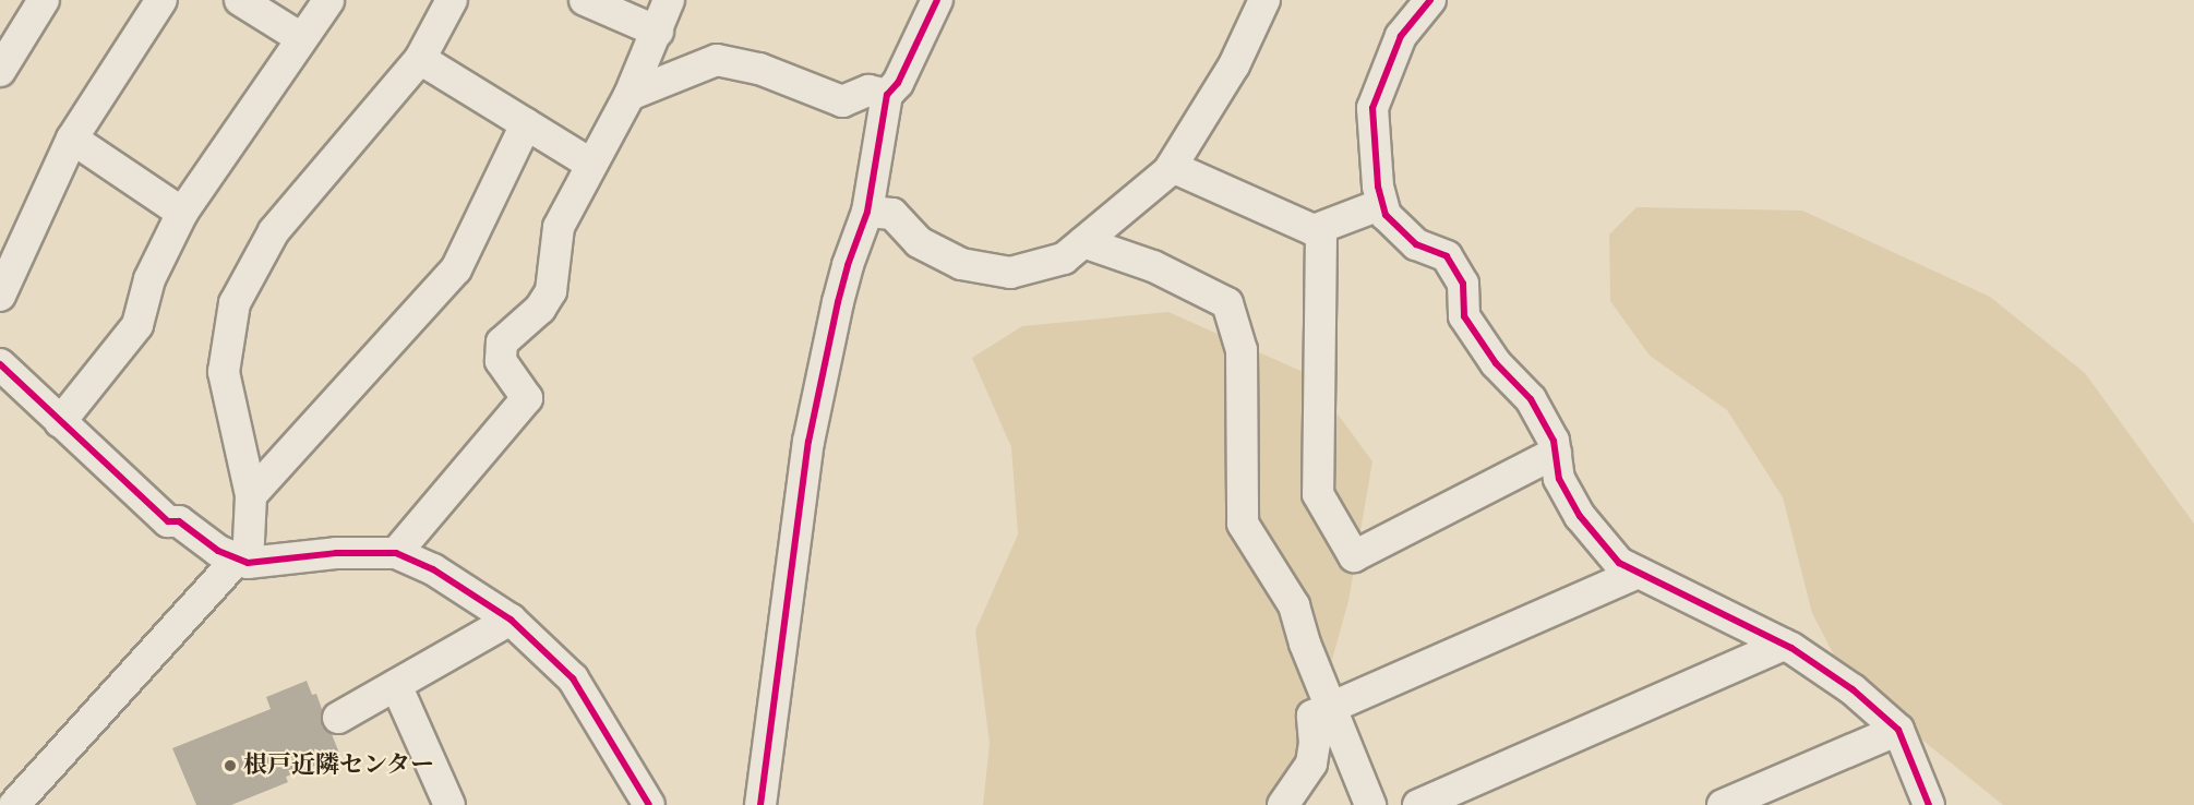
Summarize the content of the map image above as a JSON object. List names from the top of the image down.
{
  "places": ["根戸近隣センター"]
}
